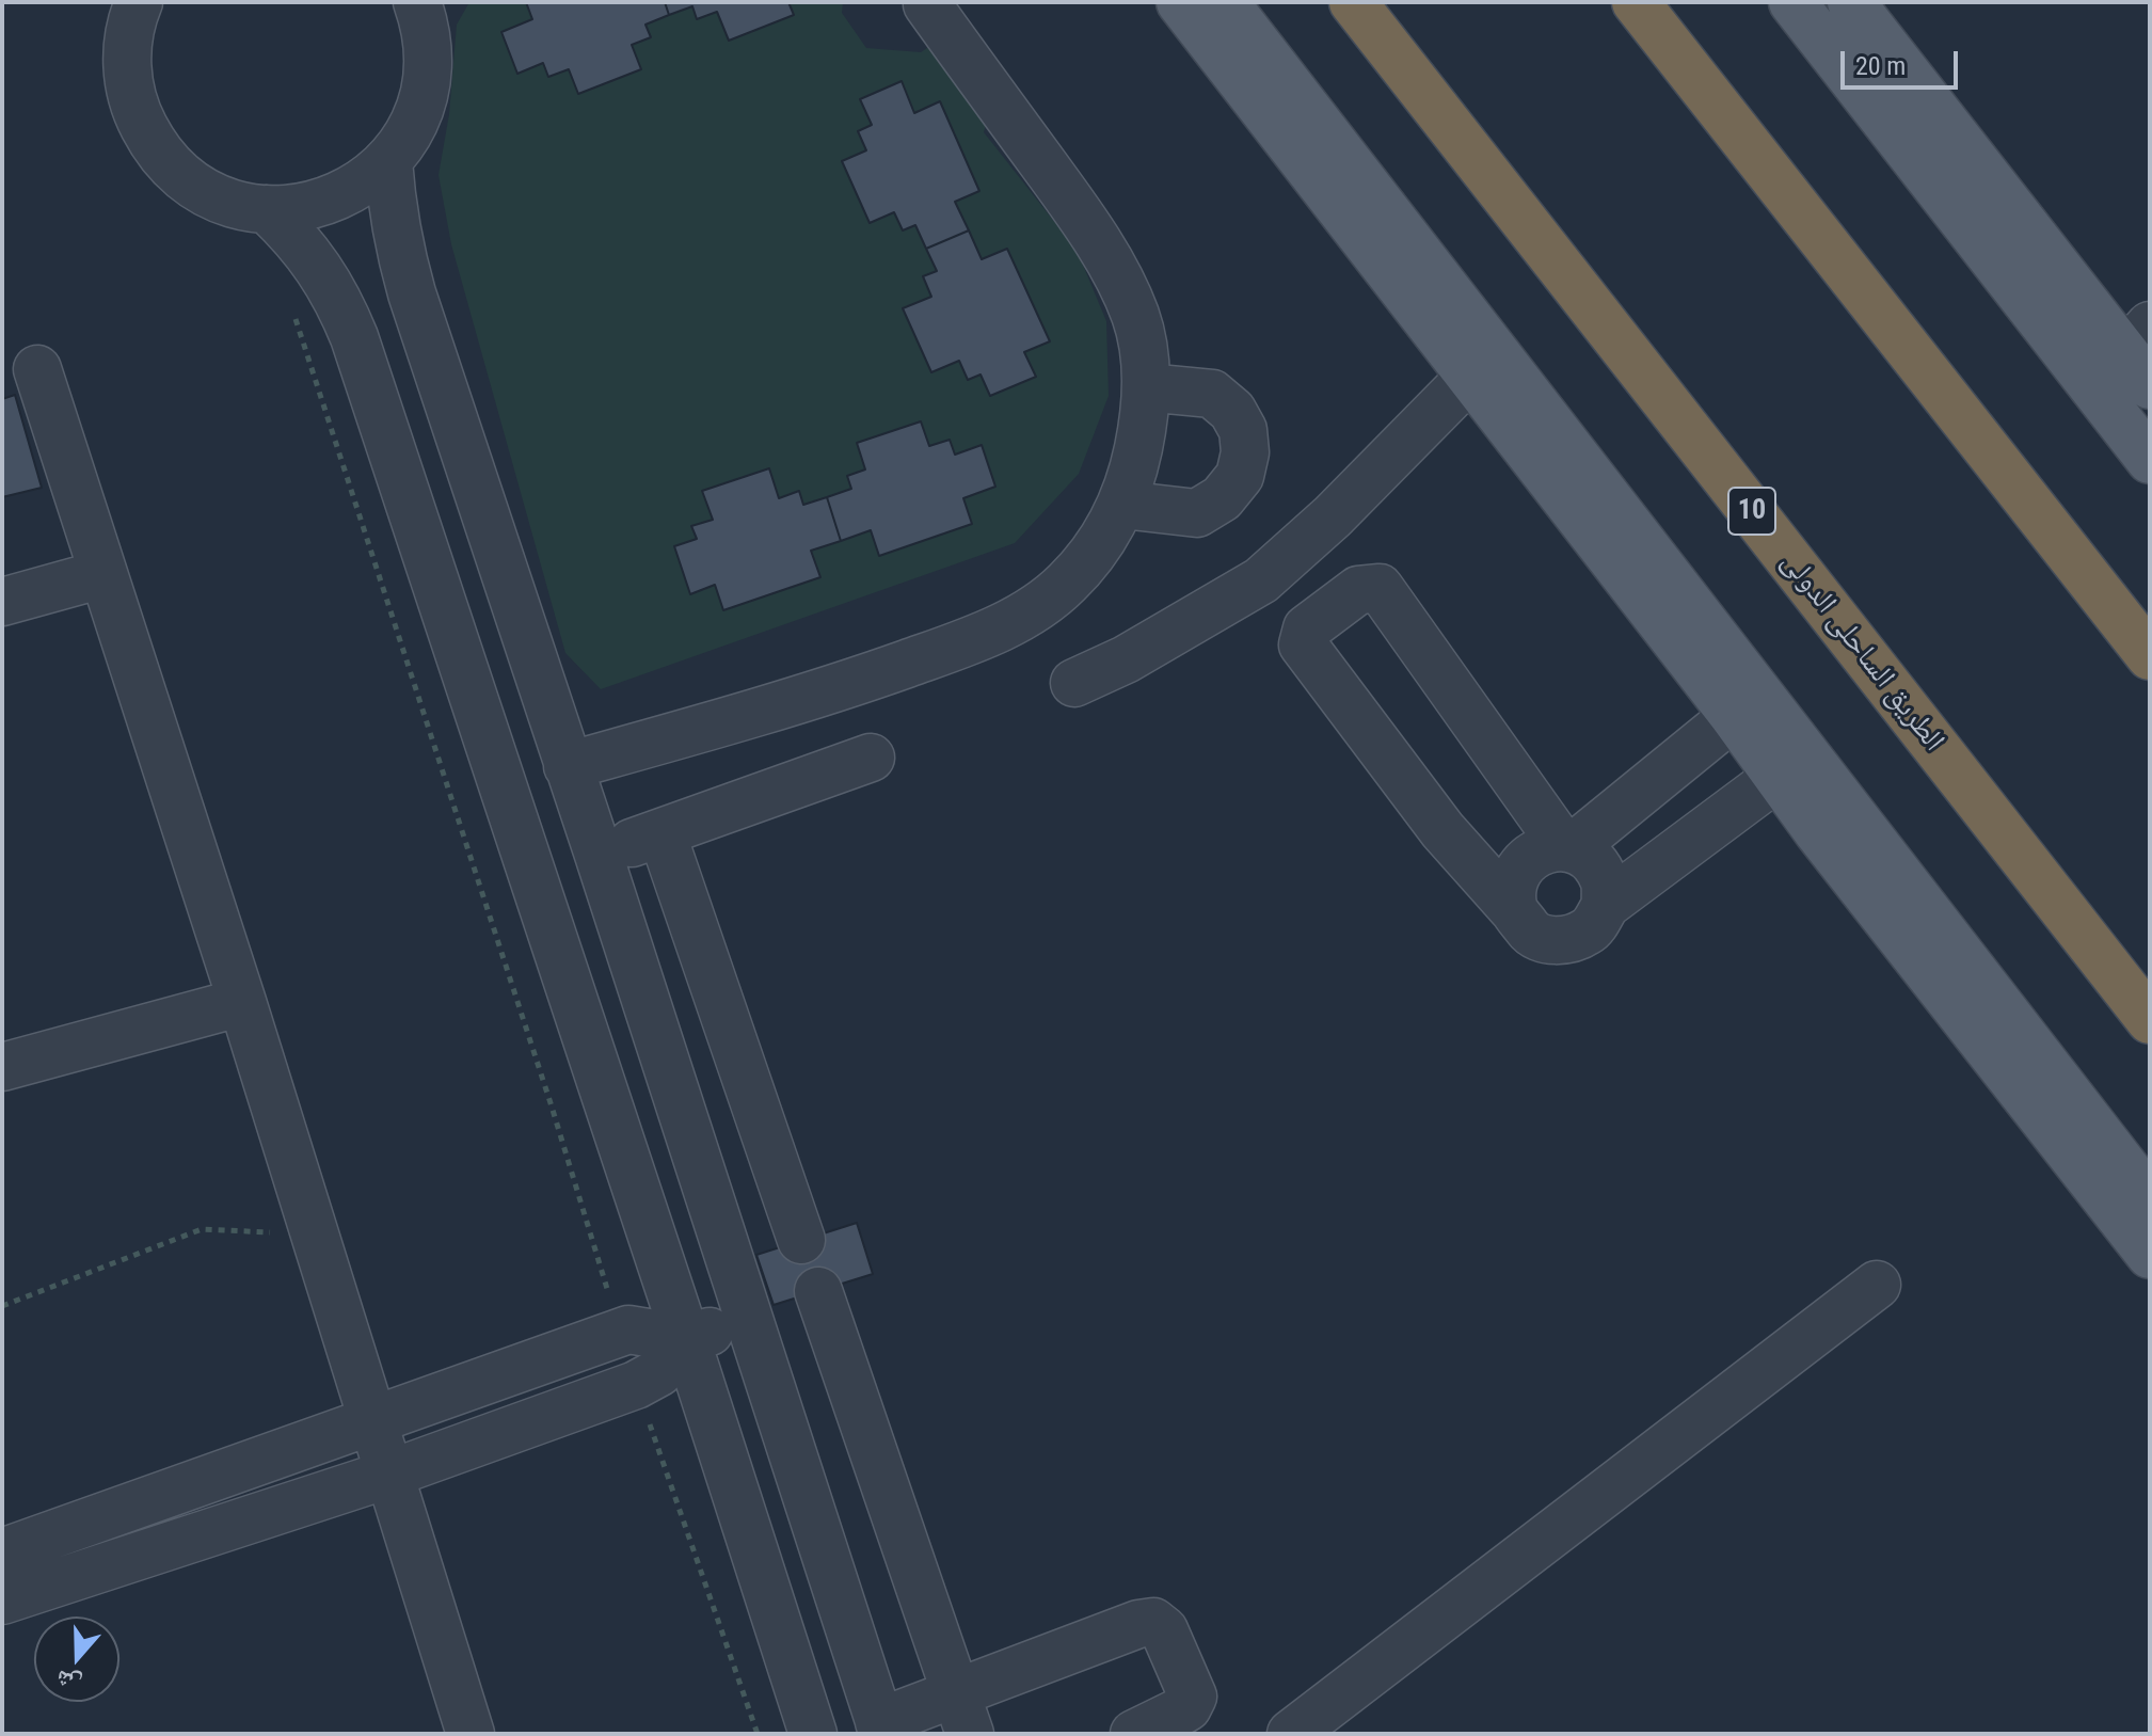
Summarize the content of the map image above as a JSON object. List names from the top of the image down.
{
  "streets": {
    "highway": ["10", "الطريق الساحلى الدولى"]
  },
  "scale_bar": "20 m",
  "north": "bottom"
}
